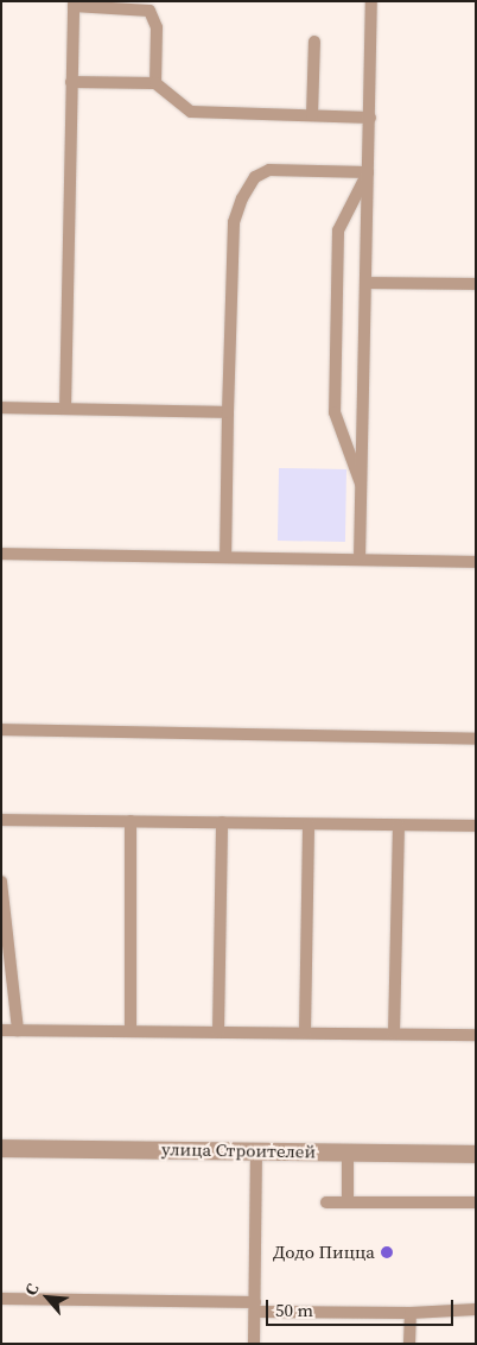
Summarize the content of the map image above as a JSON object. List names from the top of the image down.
{
  "streets": {
    "street": ["улица Строителей"]
  },
  "places": ["Додо Пицца"],
  "scale_bar": "50 m",
  "north": "top left"
}
